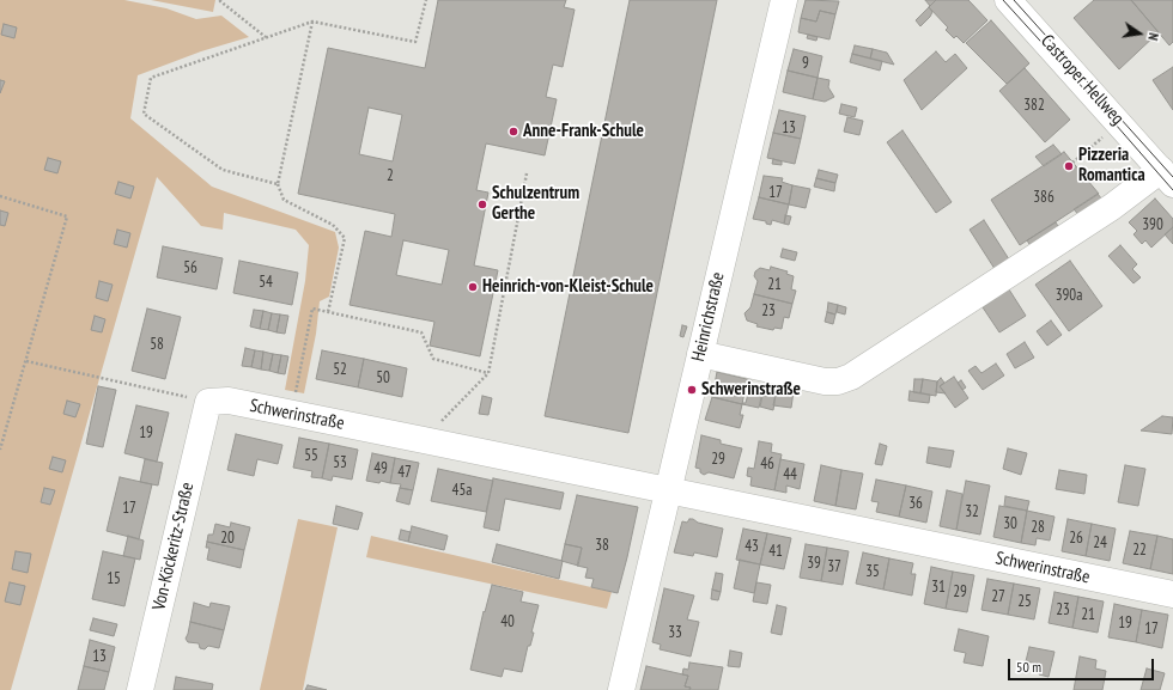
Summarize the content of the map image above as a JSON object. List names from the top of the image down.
{
  "streets": {
    "street": [
      "Castroper Hellweg",
      "Heinrichstraße",
      "Schwerinstraße",
      "Von-Köckeritz-Straße"
    ]
  },
  "crossings": [
    ["Heinrichstraße", "Schwerinstraße"],
    ["Schwerinstraße", "Von-Köckeritz-Straße"]
  ],
  "places": [
    "Anne-Frank-Schule",
    "Pizzeria Romantica",
    "Schulzentrum Gerthe",
    "Heinrich-von-Kleist-Schule",
    "Schwerinstraße"
  ],
  "house_numbers": [
    "9",
    "382",
    "13",
    "2",
    "17",
    "386",
    "390",
    "56",
    "54",
    "21",
    "390a",
    "23",
    "58",
    "52",
    "50",
    "19",
    "55",
    "29",
    "53",
    "46",
    "49",
    "47",
    "44",
    "45a",
    "36",
    "17",
    "32",
    "30",
    "28",
    "20",
    "26",
    "24",
    "38",
    "43",
    "22",
    "41",
    "39",
    "37",
    "35",
    "15",
    "31",
    "29",
    "27",
    "25",
    "23",
    "21",
    "40",
    "19",
    "17",
    "33",
    "13"
  ],
  "scale_bar": "50 m",
  "north": "right"
}
